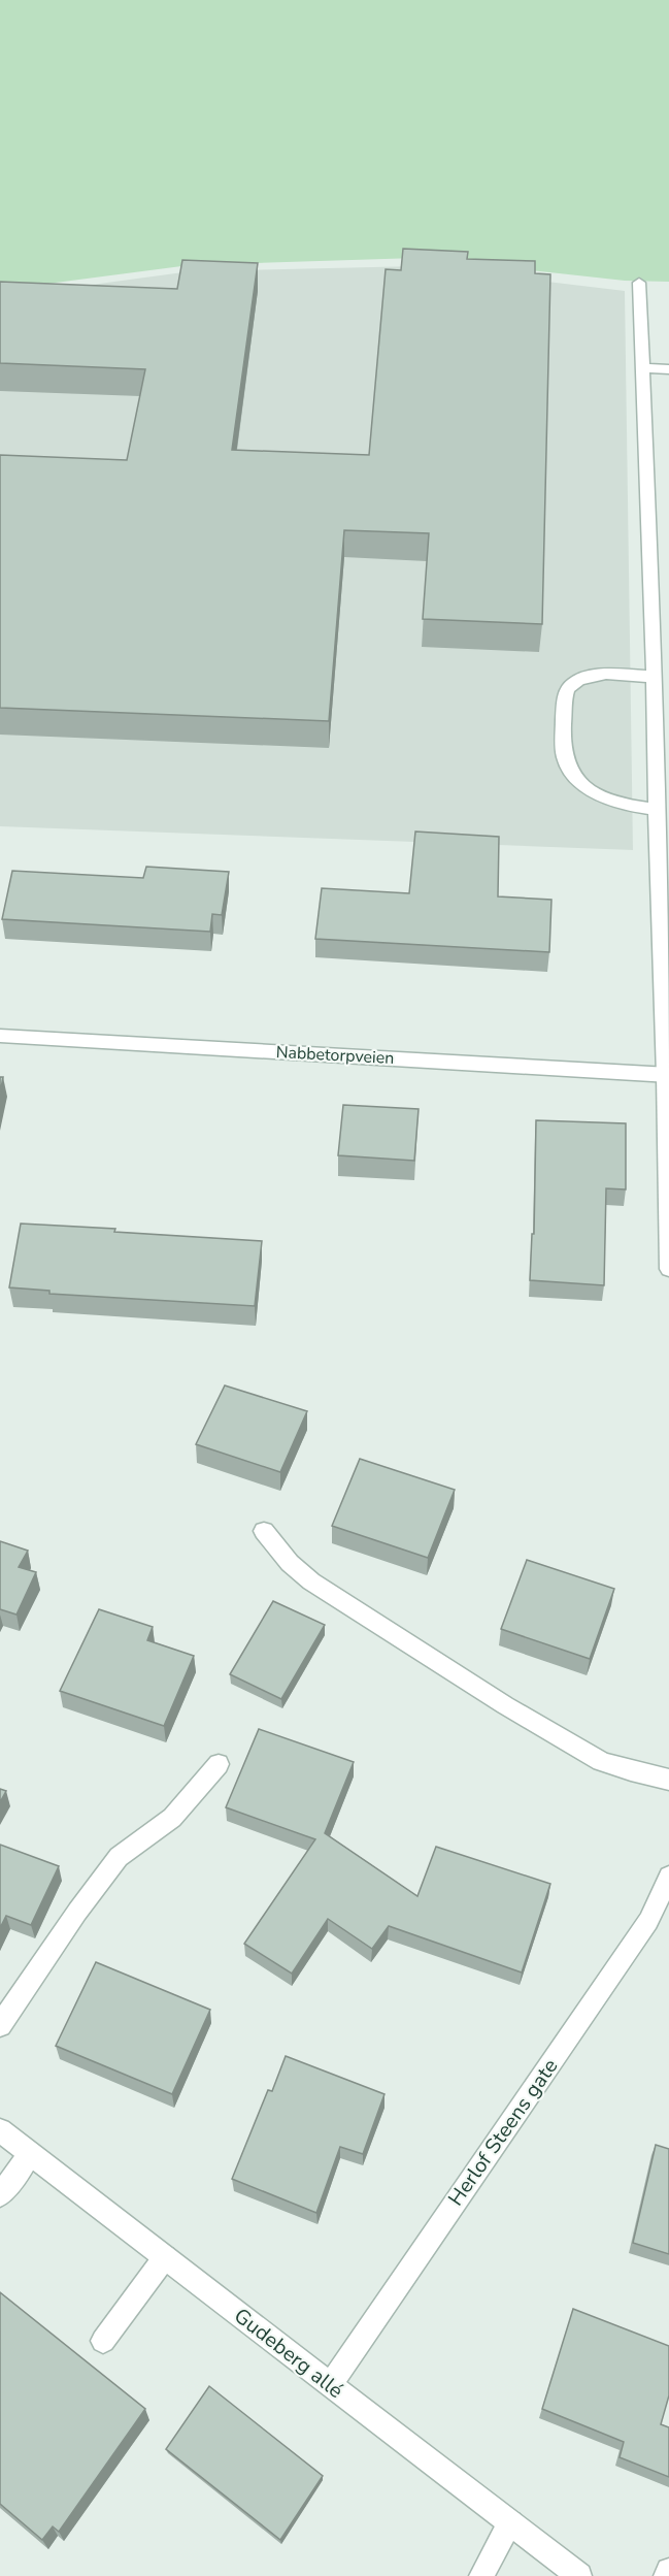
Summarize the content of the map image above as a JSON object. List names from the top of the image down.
{
  "streets": {
    "street": ["Nabbetorpveien", "Herlof Steens gate", "Gudeberg allé"]
  },
  "crossings": [
    ["Herlof Steens gate", "Gudeberg allé"]
  ]
}
